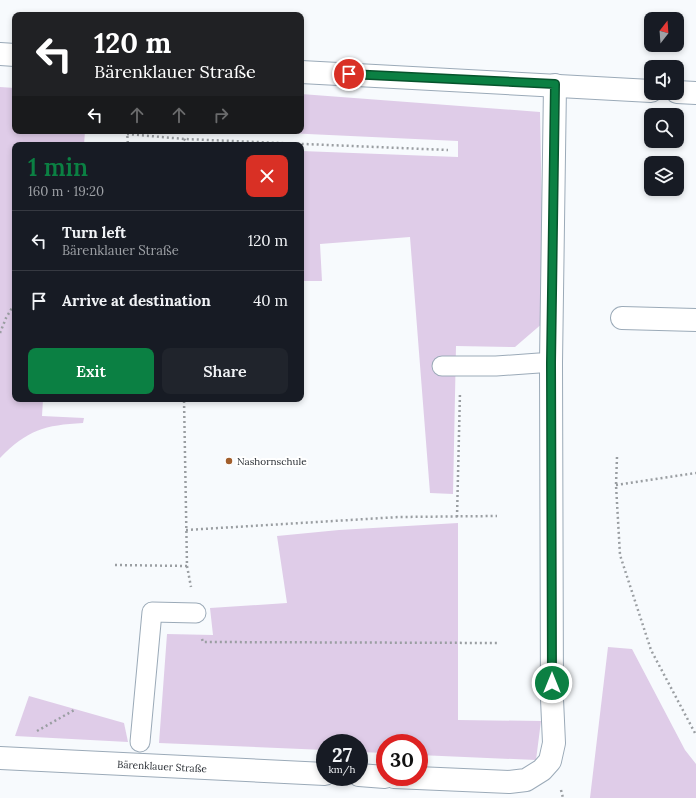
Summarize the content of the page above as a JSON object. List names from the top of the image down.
{
  "streets": {
    "street": ["Bärenklauer Straße"]
  },
  "places": ["Nashornschule"],
  "north": "top",
  "page": {
    "turn": ["120 m", "Bärenklauer Straße"],
    "heading": ["1 min", "160 m · 19:20"],
    "list": [
      {
        "name": "Turn left",
        "note": "Bärenklauer Straße",
        "value": "120 m"
      },
      {
        "name": "Arrive at destination",
        "value": "40 m"
      }
    ],
    "buttons": ["Exit", "Share"],
    "speed": "27 km/h",
    "limit": "30"
  }
}
